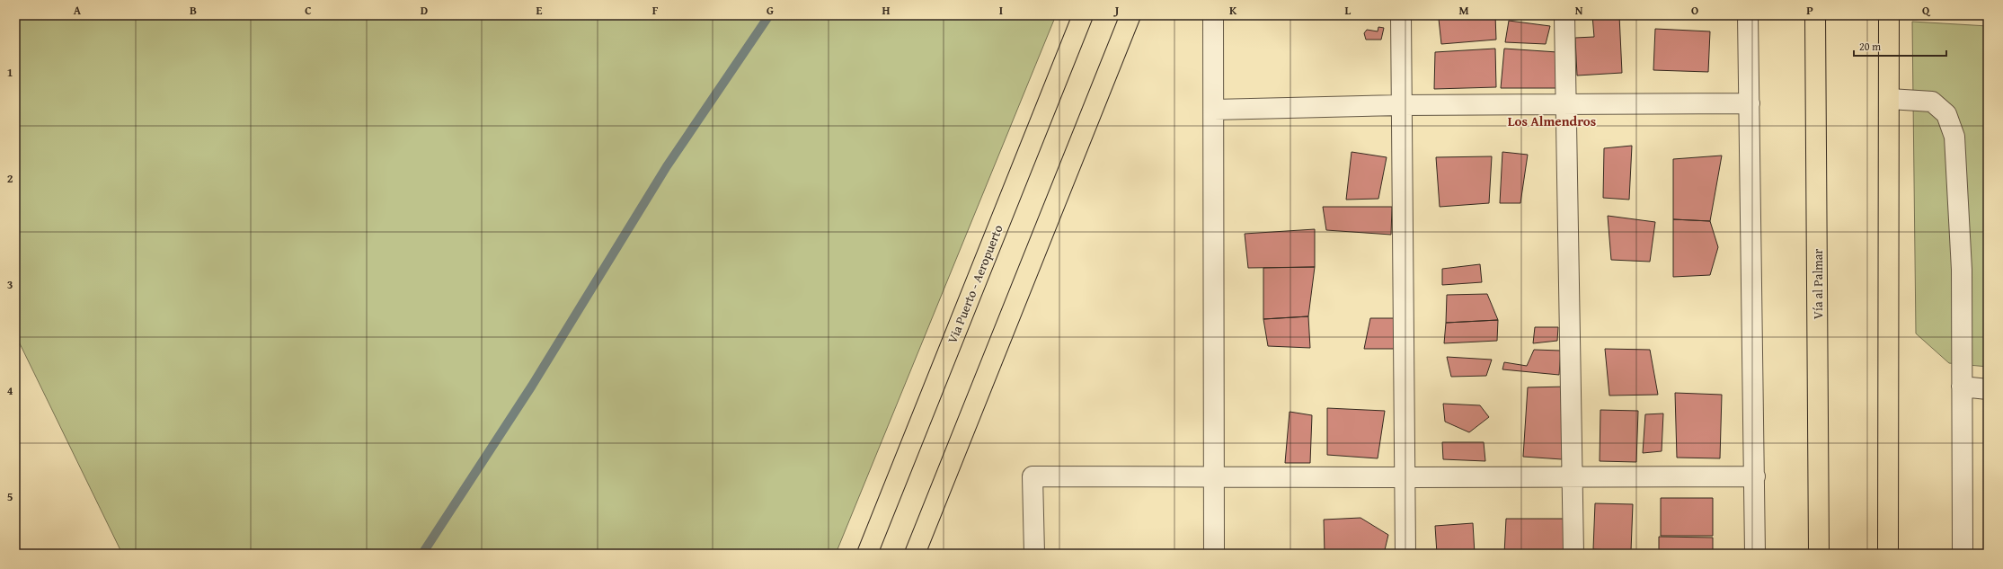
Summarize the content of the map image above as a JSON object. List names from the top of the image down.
{
  "streets": {
    "main road": ["Via Puerto - Aeropuerto", "Vía al Palmar"]
  },
  "districts": ["Los Almendros"],
  "scale_bar": "20 m",
  "grid": {
    "columns": [
      "A",
      "B",
      "C",
      "D",
      "E",
      "F",
      "G",
      "H",
      "I",
      "J",
      "K",
      "L",
      "M",
      "N",
      "O",
      "P",
      "Q"
    ],
    "rows": [
      "1",
      "2",
      "3",
      "4",
      "5"
    ]
  }
}
